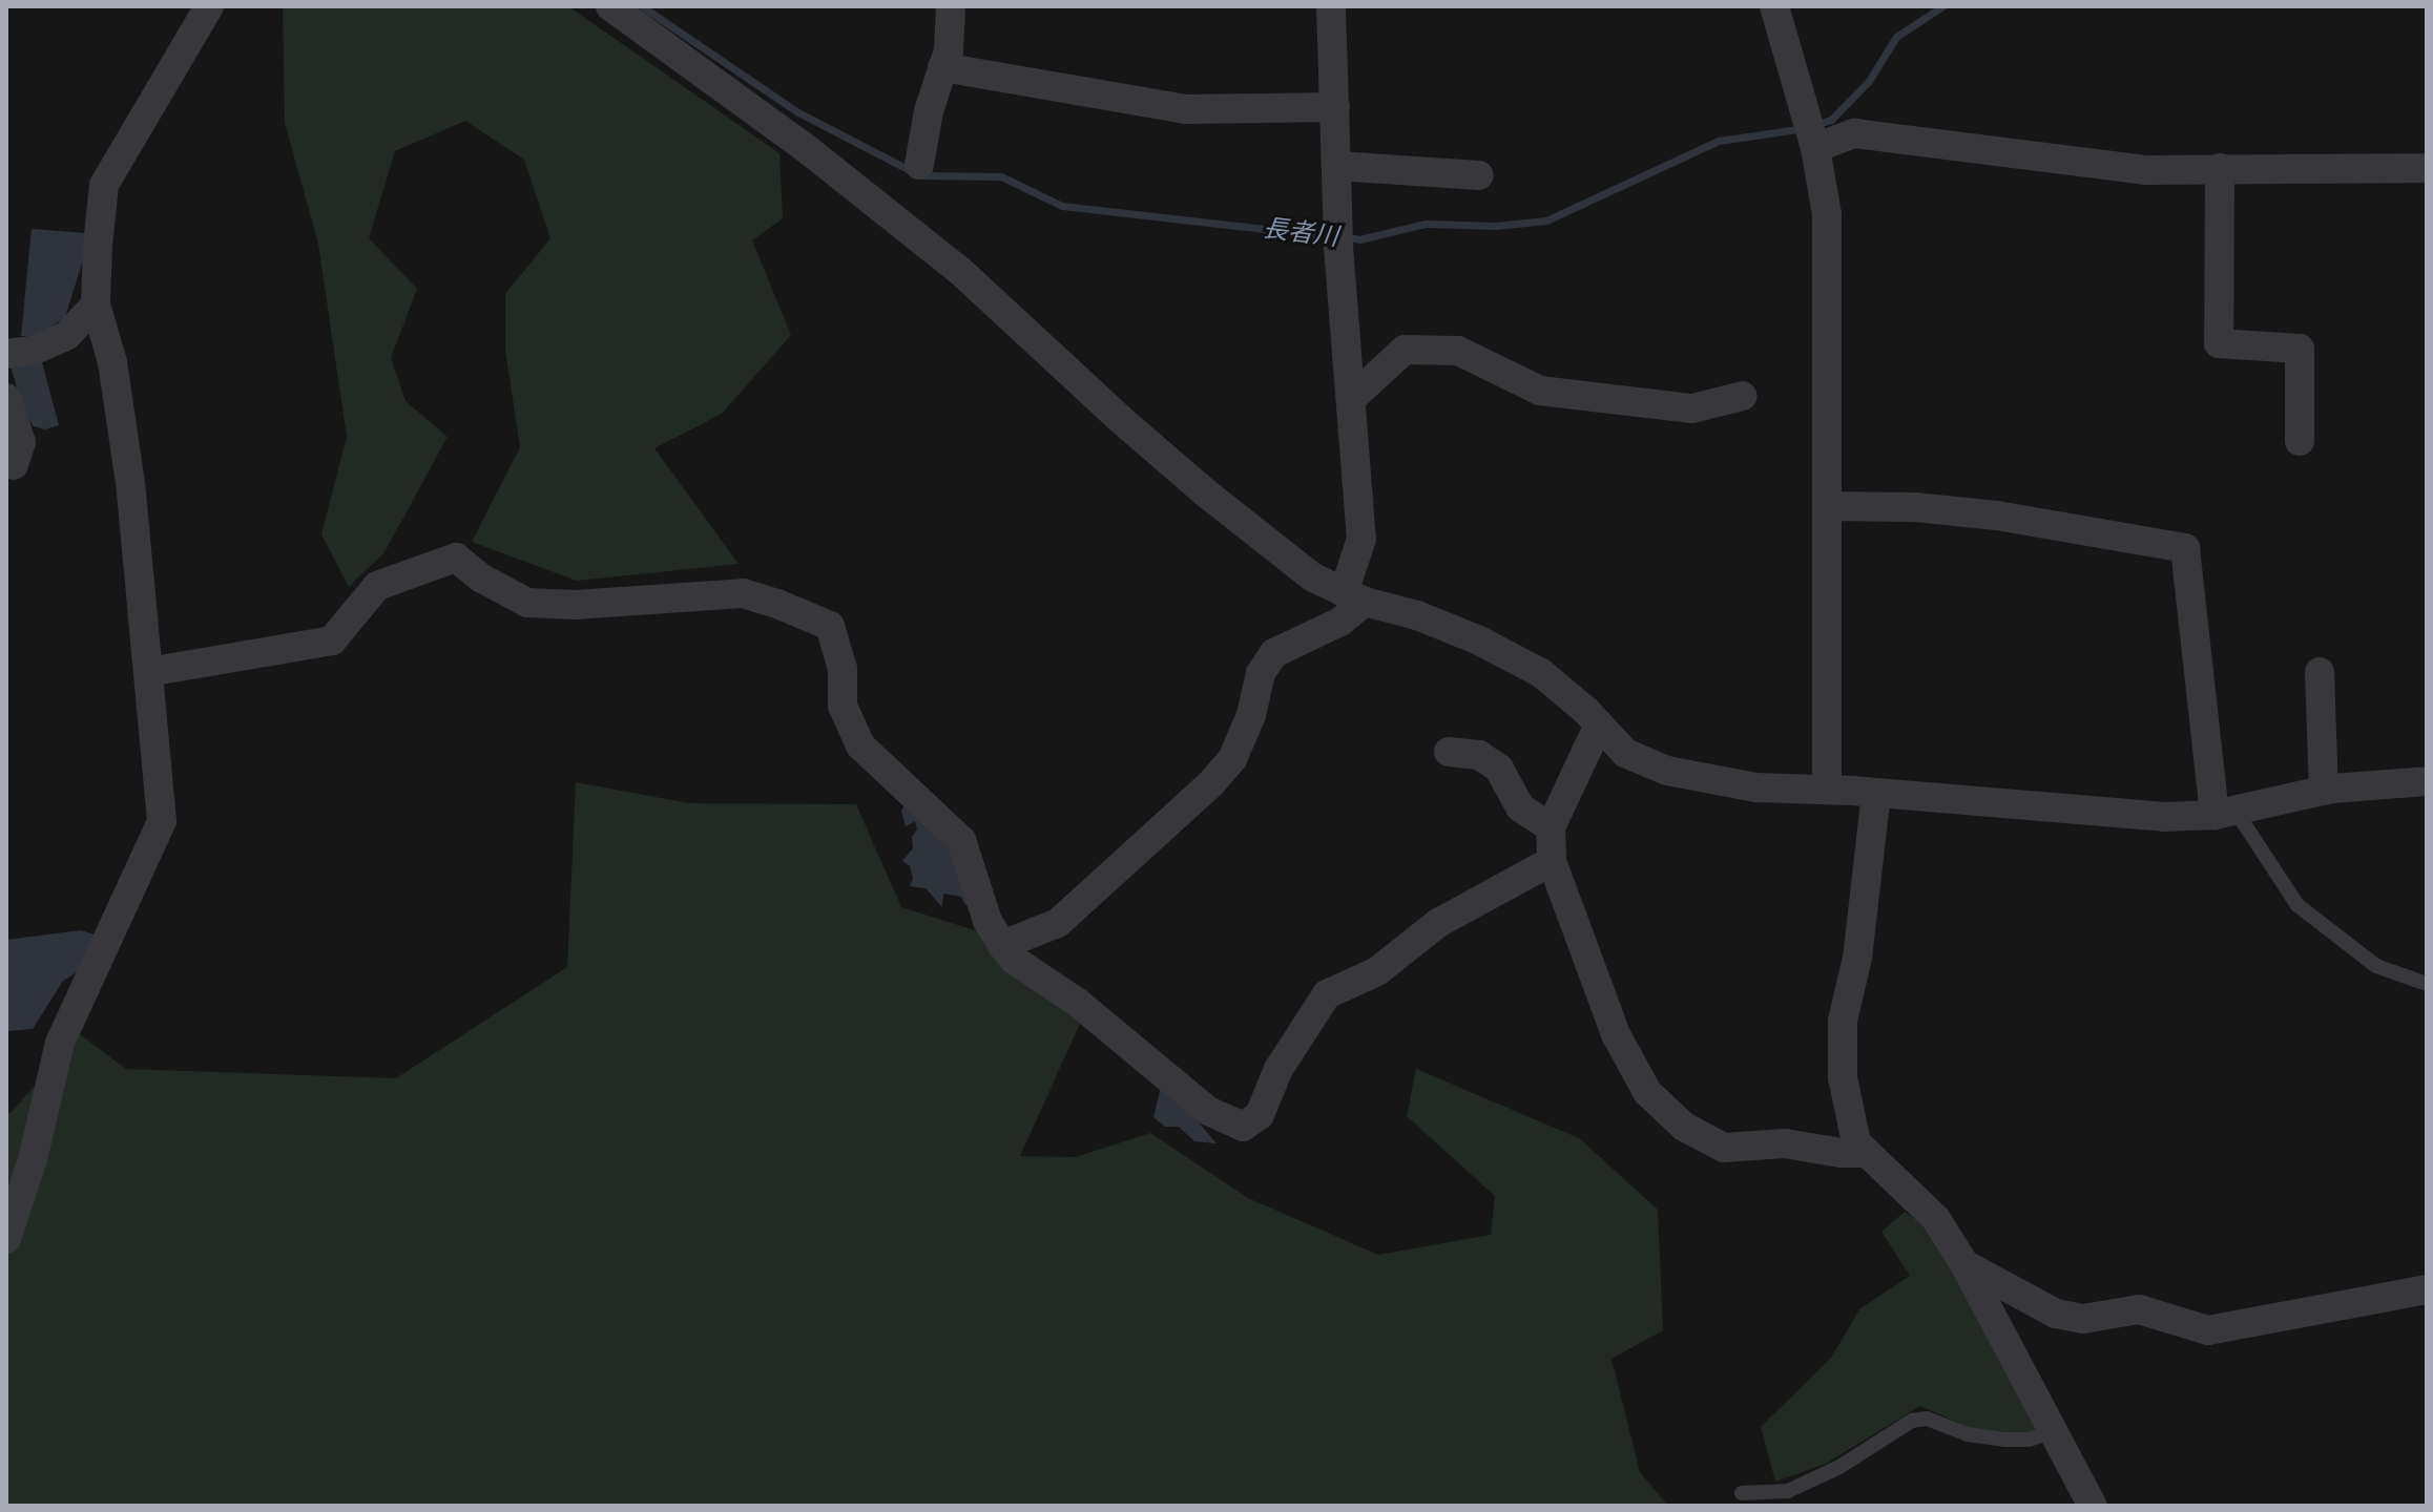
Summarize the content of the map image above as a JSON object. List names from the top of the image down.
{
  "water": ["長者川"]
}
